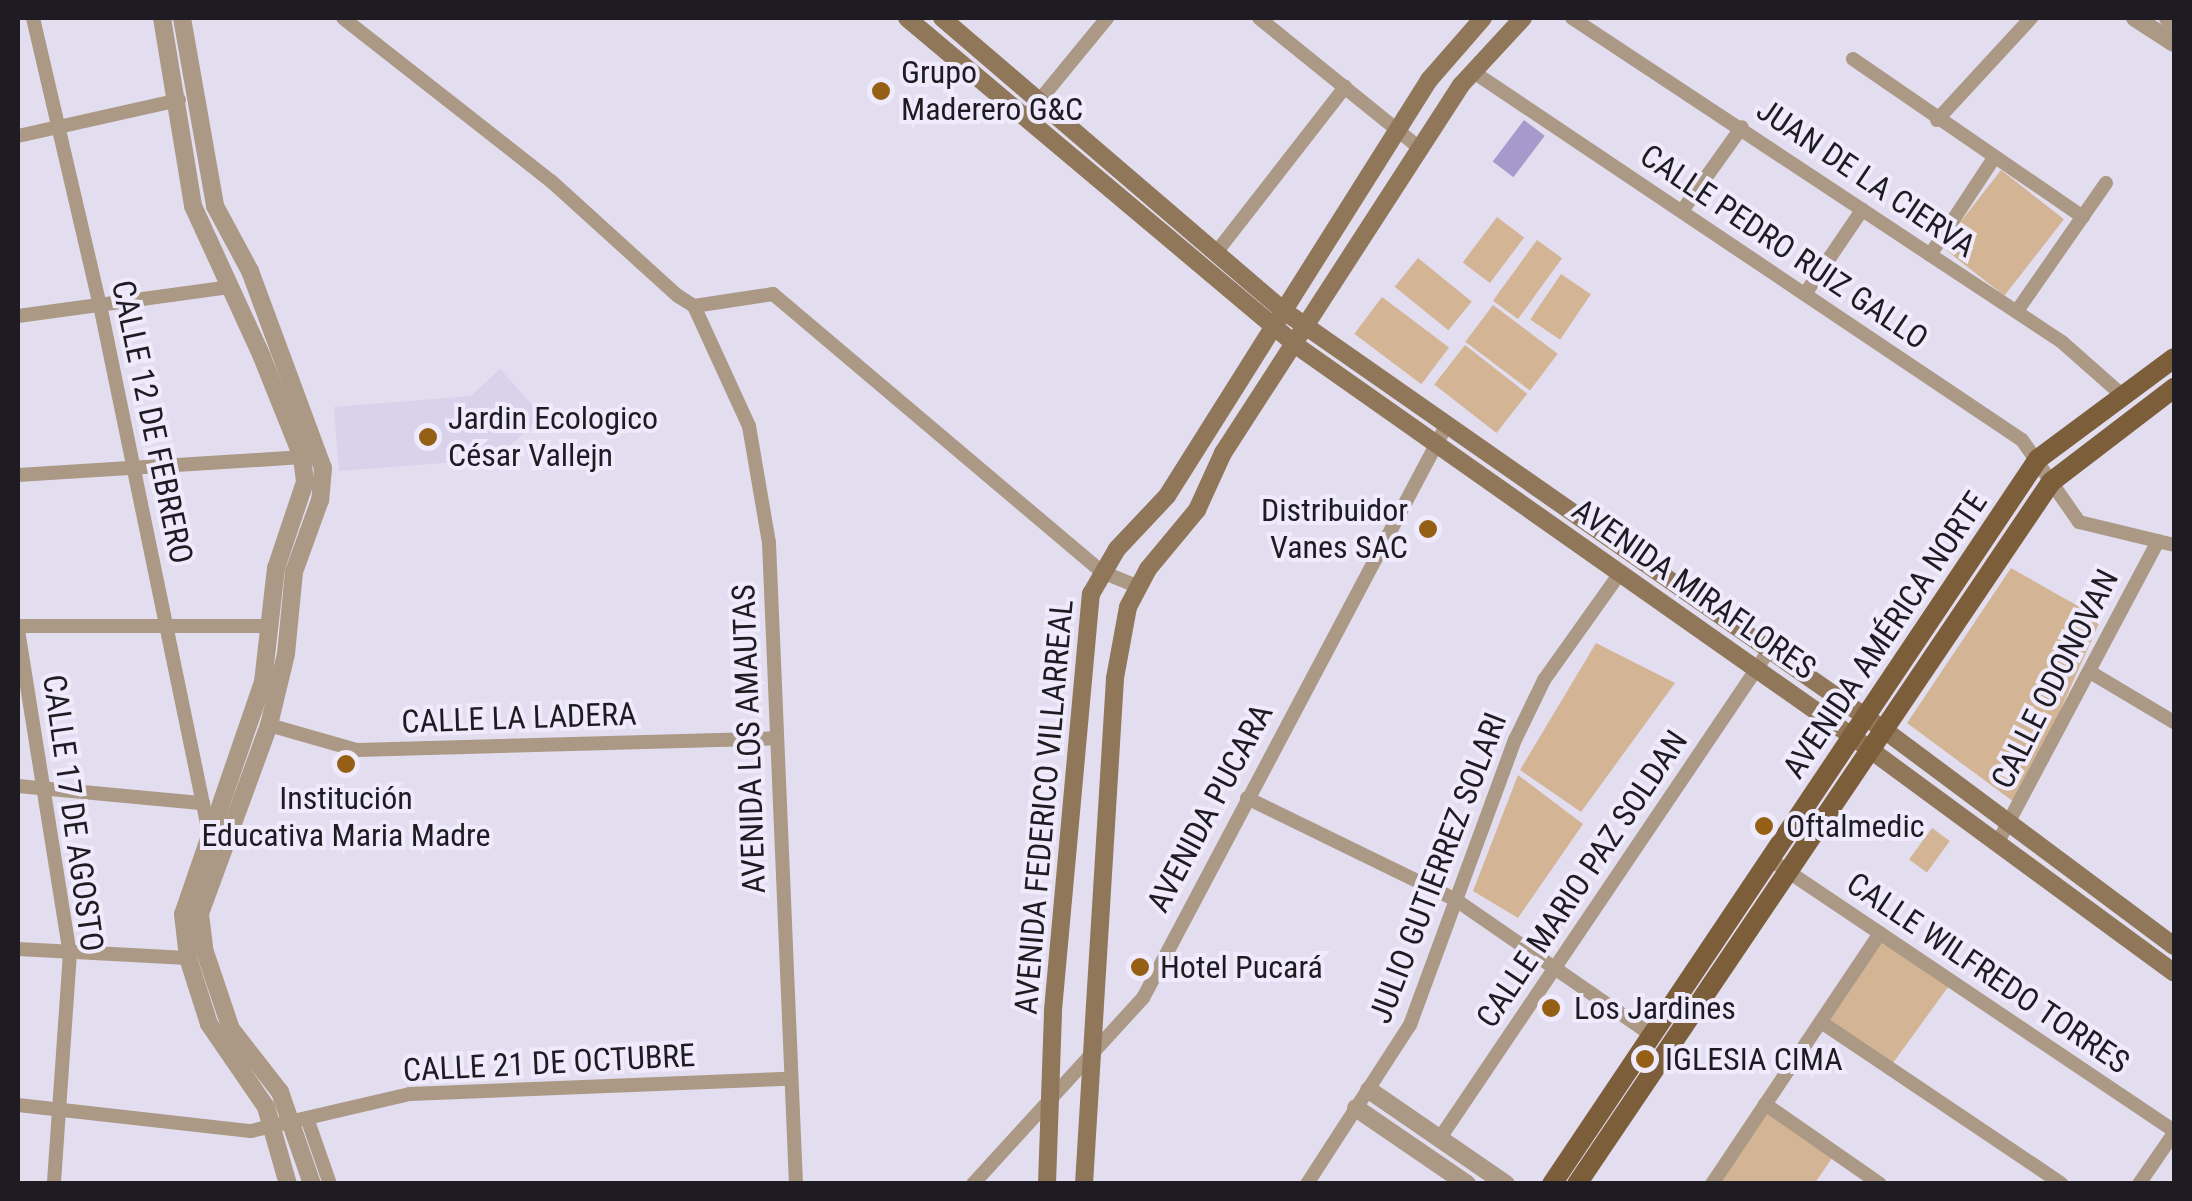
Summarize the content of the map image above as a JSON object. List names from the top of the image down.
{
  "streets": {
    "main road": ["AVENIDA MIRAFLORES", "AVENIDA AMÉRICA NORTE", "AVENIDA FEDERICO VILLARREAL"],
    "street": [
      "JUAN DE LA CIERVA",
      "CALLE PEDRO RUIZ GALLO",
      "CALLE 12 DE FEBRERO",
      "CALLE ODONOVAN",
      "CALLE LA LADERA",
      "AVENIDA LOS AMAUTAS",
      "AVENIDA PUCARA",
      "CALLE 17 DE AGOSTO",
      "JULIO GUTIERREZ SOLARI",
      "CALLE MARIO PAZ SOLDAN",
      "CALLE WILFREDO TORRES",
      "CALLE 21 DE OCTUBRE"
    ]
  },
  "crossings": [
    ["JUAN DE LA CIERVA", "AVENIDA AMÉRICA NORTE"],
    ["CALLE PEDRO RUIZ GALLO", "AVENIDA AMÉRICA NORTE"],
    ["CALLE PEDRO RUIZ GALLO", "CALLE ODONOVAN"],
    ["AVENIDA MIRAFLORES", "AVENIDA AMÉRICA NORTE"],
    ["AVENIDA MIRAFLORES", "CALLE ODONOVAN"],
    ["AVENIDA MIRAFLORES", "AVENIDA FEDERICO VILLARREAL"],
    ["AVENIDA MIRAFLORES", "AVENIDA PUCARA"],
    ["AVENIDA MIRAFLORES", "JULIO GUTIERREZ SOLARI"],
    ["AVENIDA MIRAFLORES", "CALLE MARIO PAZ SOLDAN"],
    ["AVENIDA AMÉRICA NORTE", "CALLE WILFREDO TORRES"],
    ["CALLE LA LADERA", "AVENIDA LOS AMAUTAS"],
    ["AVENIDA LOS AMAUTAS", "CALLE 21 DE OCTUBRE"],
    ["AVENIDA FEDERICO VILLARREAL", "AVENIDA PUCARA"],
    ["CALLE 17 DE AGOSTO", "CALLE 21 DE OCTUBRE"]
  ],
  "places": [
    "Grupo Maderero G&C",
    "Jardin Ecologico César Vallejn",
    "Distribuidor Vanes SAC",
    "Institución Educativa Maria Madre",
    "Oftalmedic",
    "Hotel Pucará",
    "Los Jardines",
    "IGLESIA CIMA"
  ]
}
